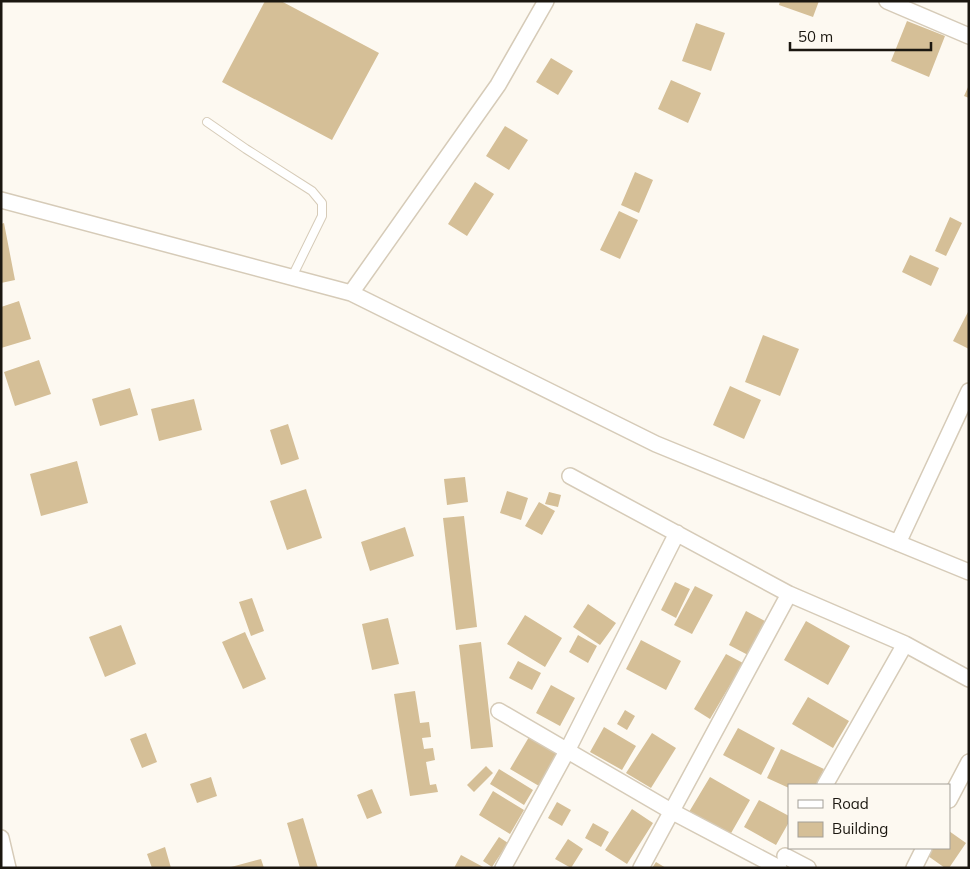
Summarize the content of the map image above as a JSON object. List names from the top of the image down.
{
  "legend": ["Road", "Building"],
  "scale_bar": "50 m"
}
